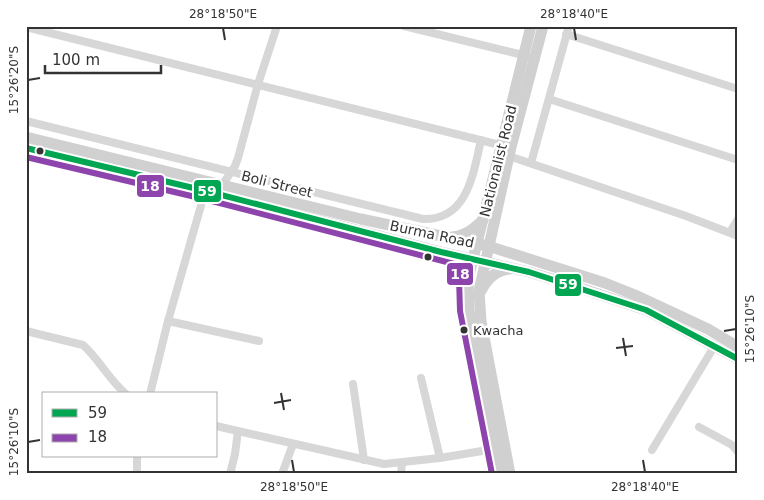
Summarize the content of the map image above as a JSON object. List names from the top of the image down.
{
  "streets": {
    "main road": ["Nationalist Road", "Burma Road"],
    "street": ["Boli Street"]
  },
  "crossings": [
    ["Nationalist Road", "Burma Road"]
  ],
  "places": ["Kwacha"],
  "lines": ["transit line 59", "transit line 18"],
  "legend": ["59", "18"],
  "scale_bar": "100 m",
  "coordinates": [
    "28°18'50\"E",
    "28°18'40\"E",
    "15°26'20\"S",
    "15°26'10\"S"
  ]
}
